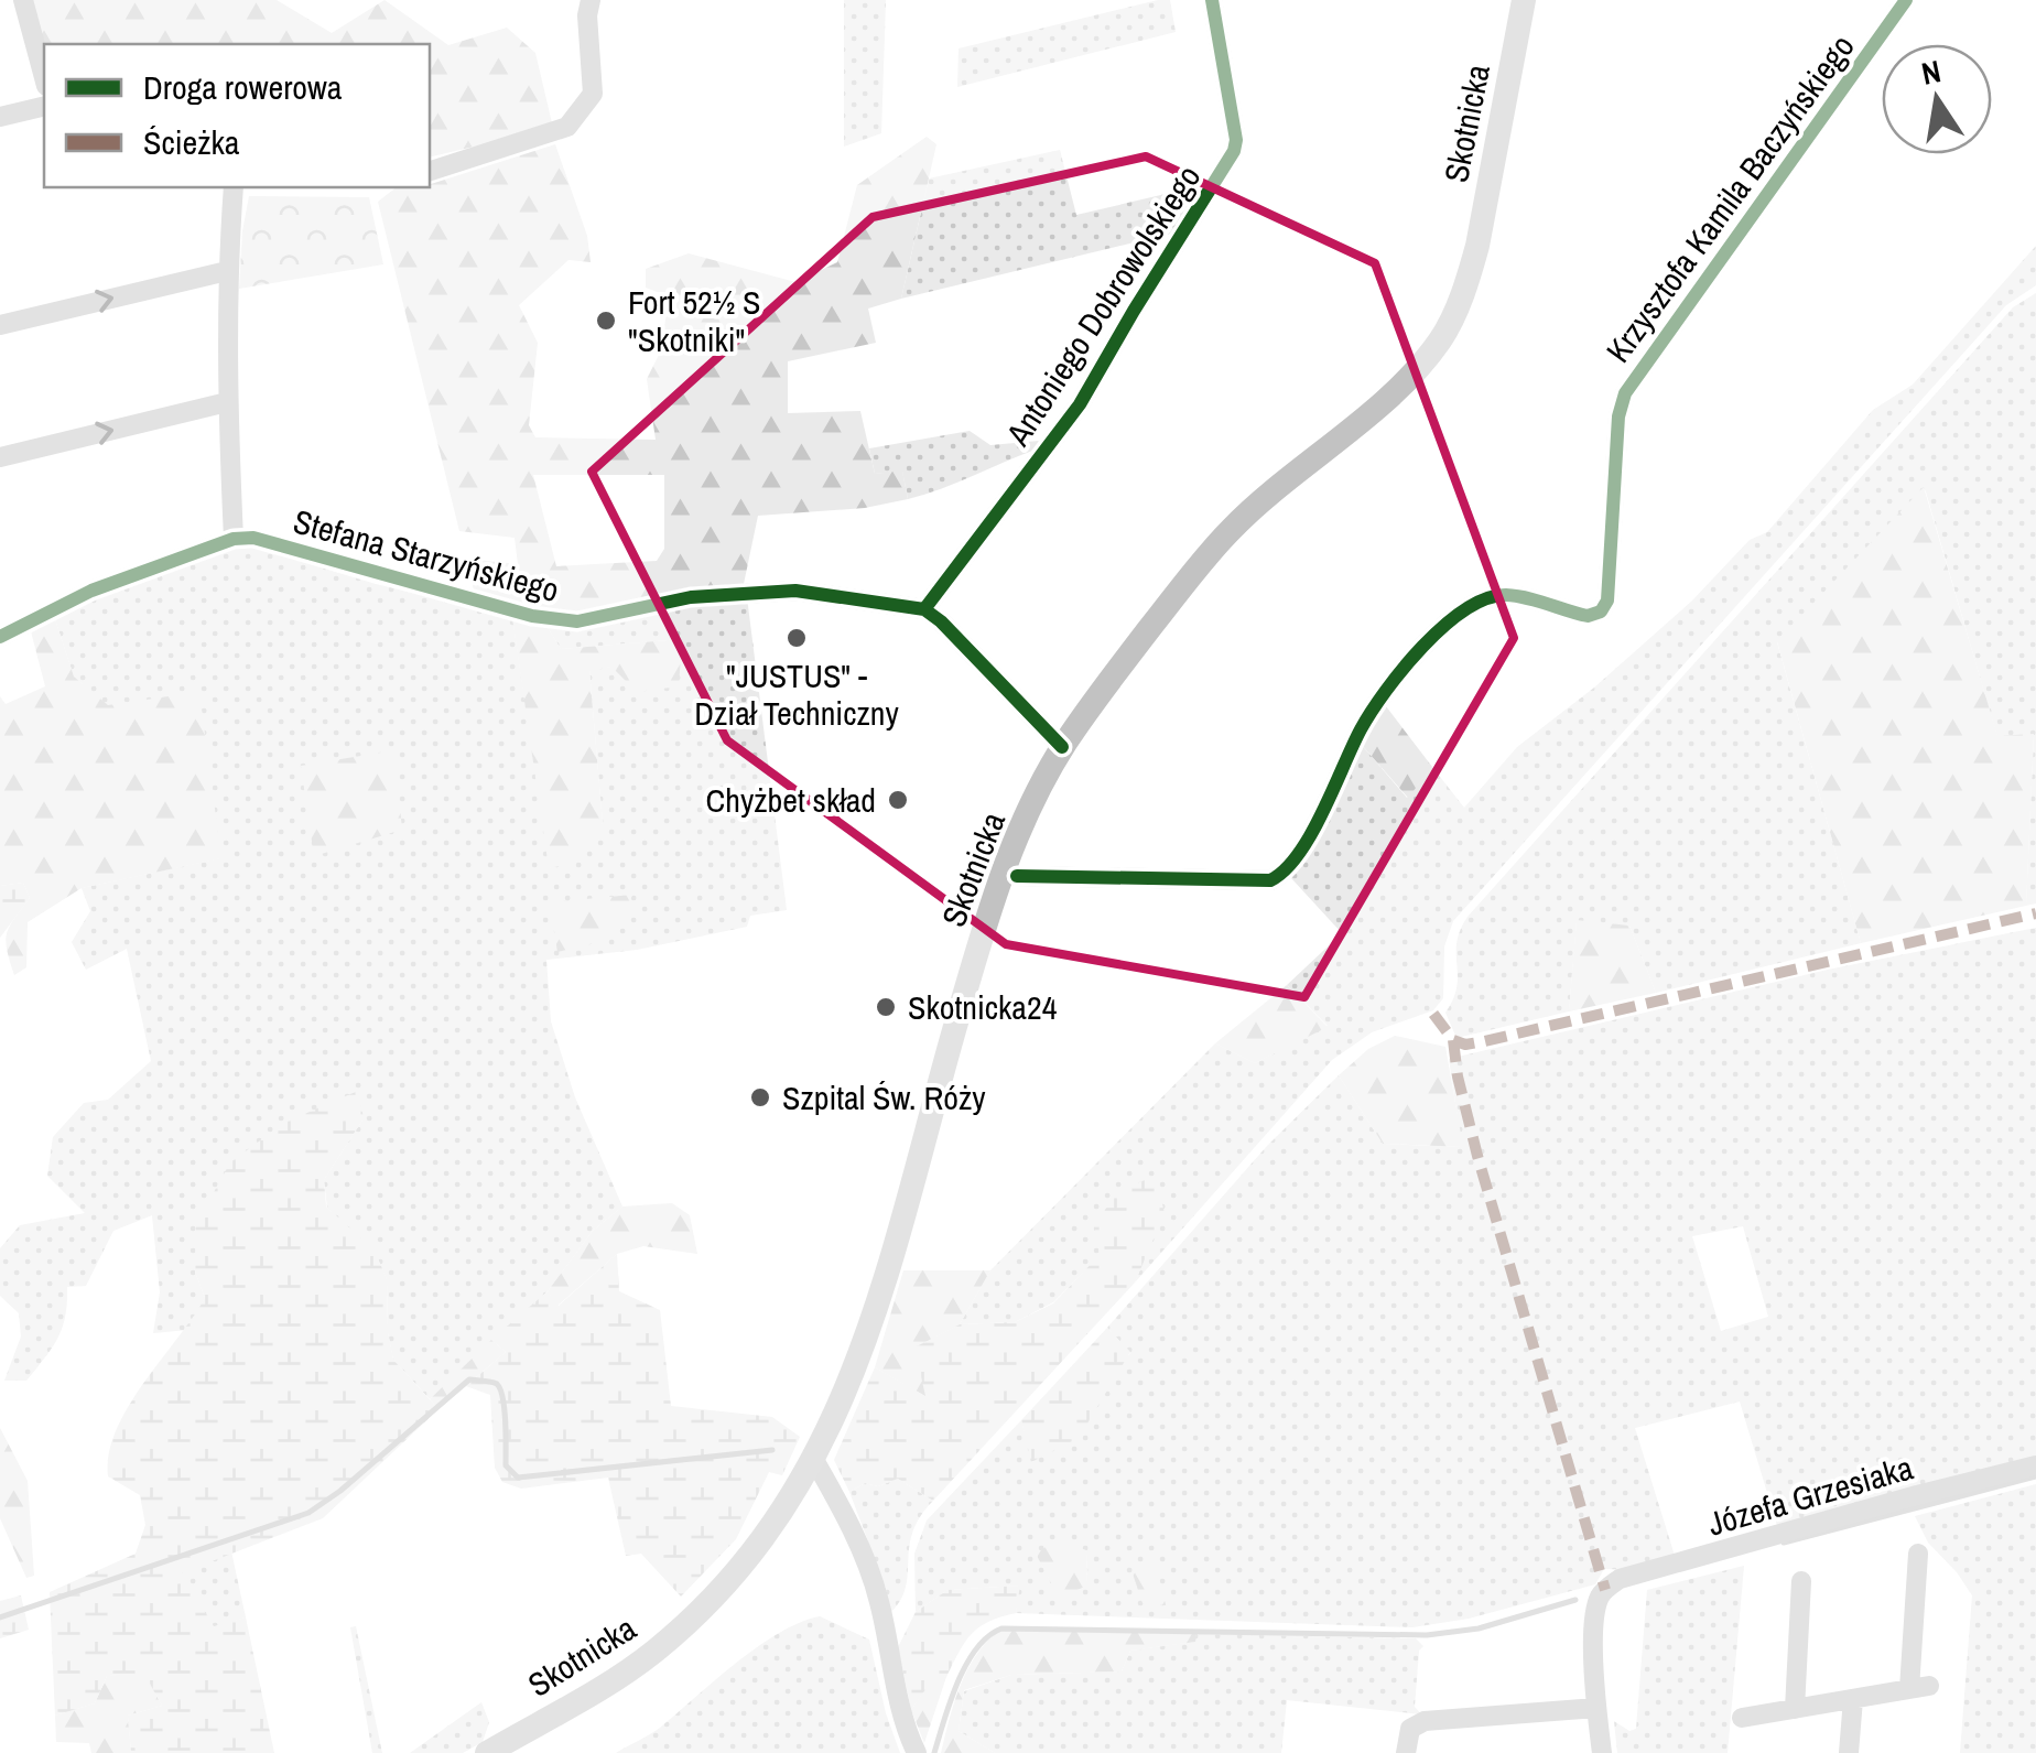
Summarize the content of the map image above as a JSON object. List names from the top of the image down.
{
  "streets": {
    "main road": ["Skotnicka"],
    "street": [
      "Krzysztofa Kamila Baczyńskiego",
      "Antoniego Dobrowolskiego",
      "Stefana Starzyńskiego",
      "Józefa Grzesiaka"
    ]
  },
  "crossings": [
    ["Skotnicka", "Krzysztofa Kamila Baczyńskiego"],
    ["Antoniego Dobrowolskiego", "Stefana Starzyńskiego"]
  ],
  "places": [
    "Fort 52½ S \"Skotniki\"",
    "\"JUSTUS\" - Dział Techniczny",
    "Chyżbet skład",
    "Skotnicka24",
    "Szpital Św. Róży"
  ],
  "legend": ["Droga rowerowa", "Ścieżka"],
  "north": "top"
}
